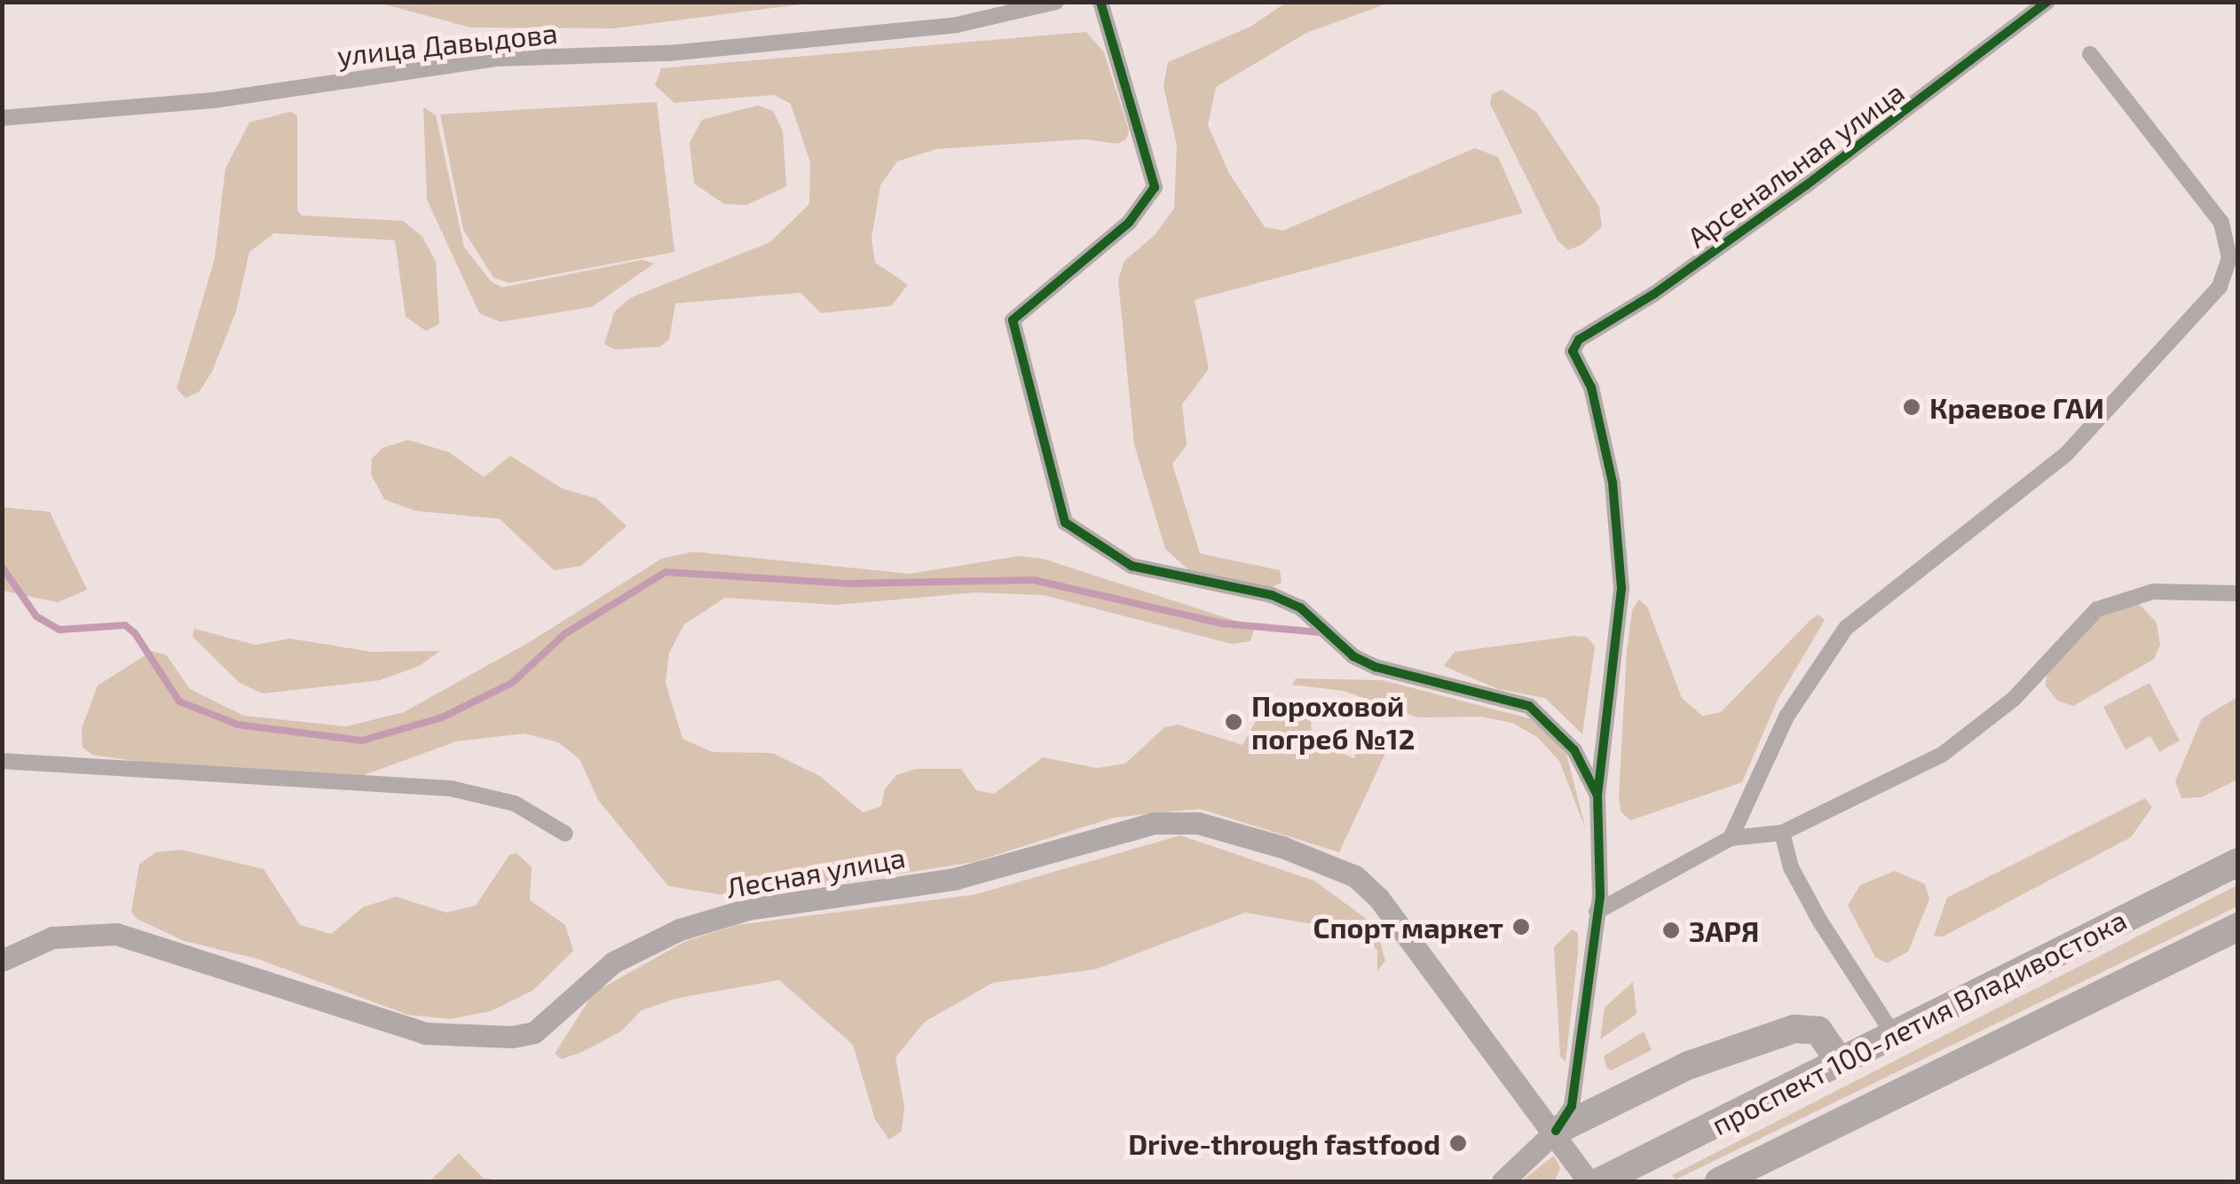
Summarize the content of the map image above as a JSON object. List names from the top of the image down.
{
  "streets": {
    "highway": ["проспект 100-летия Владивостока"],
    "main road": ["Лесная улица"],
    "street": ["улица Давыдова", "Арсенальная улица"]
  },
  "places": [
    "Краевое ГАИ",
    "Пороховой погреб №12",
    "Спорт маркет",
    "ЗАРЯ",
    "Drive-through fastfood"
  ]
}
